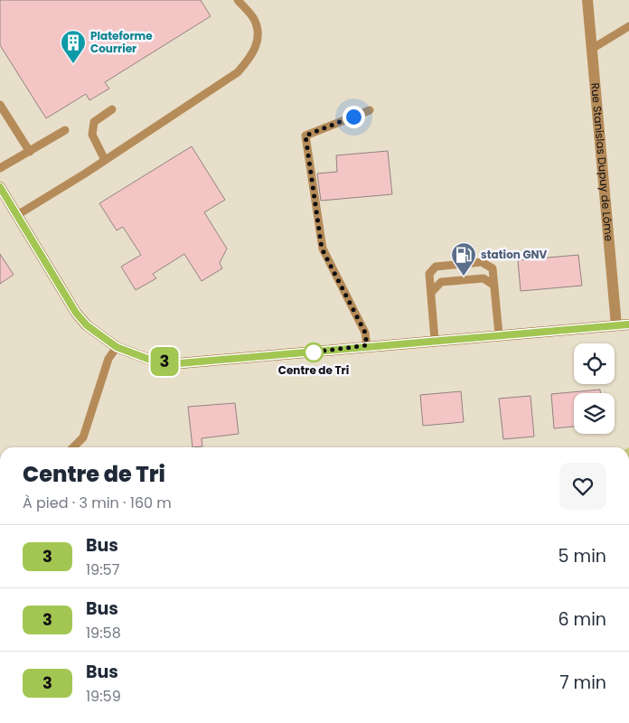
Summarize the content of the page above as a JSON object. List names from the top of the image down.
{
  "streets": {
    "street": ["Rue Stanislas Dupuy de Lôme"]
  },
  "places": {
    "building": ["Plateforme Courrier"],
    "fuel station": ["station GNV"],
    "other": ["Centre de Tri"]
  },
  "lines": ["bus line 3"],
  "page": {
    "on_map": "3",
    "heading": ["Centre de Tri", "À pied · 3 min · 160 m"],
    "list": [
      {
        "mark": "3",
        "name": "Bus",
        "note": "19:57",
        "value": "5 min"
      },
      {
        "mark": "3",
        "name": "Bus",
        "note": "19:58",
        "value": "6 min"
      },
      {
        "mark": "3",
        "name": "Bus",
        "note": "19:59",
        "value": "7 min"
      }
    ]
  }
}
